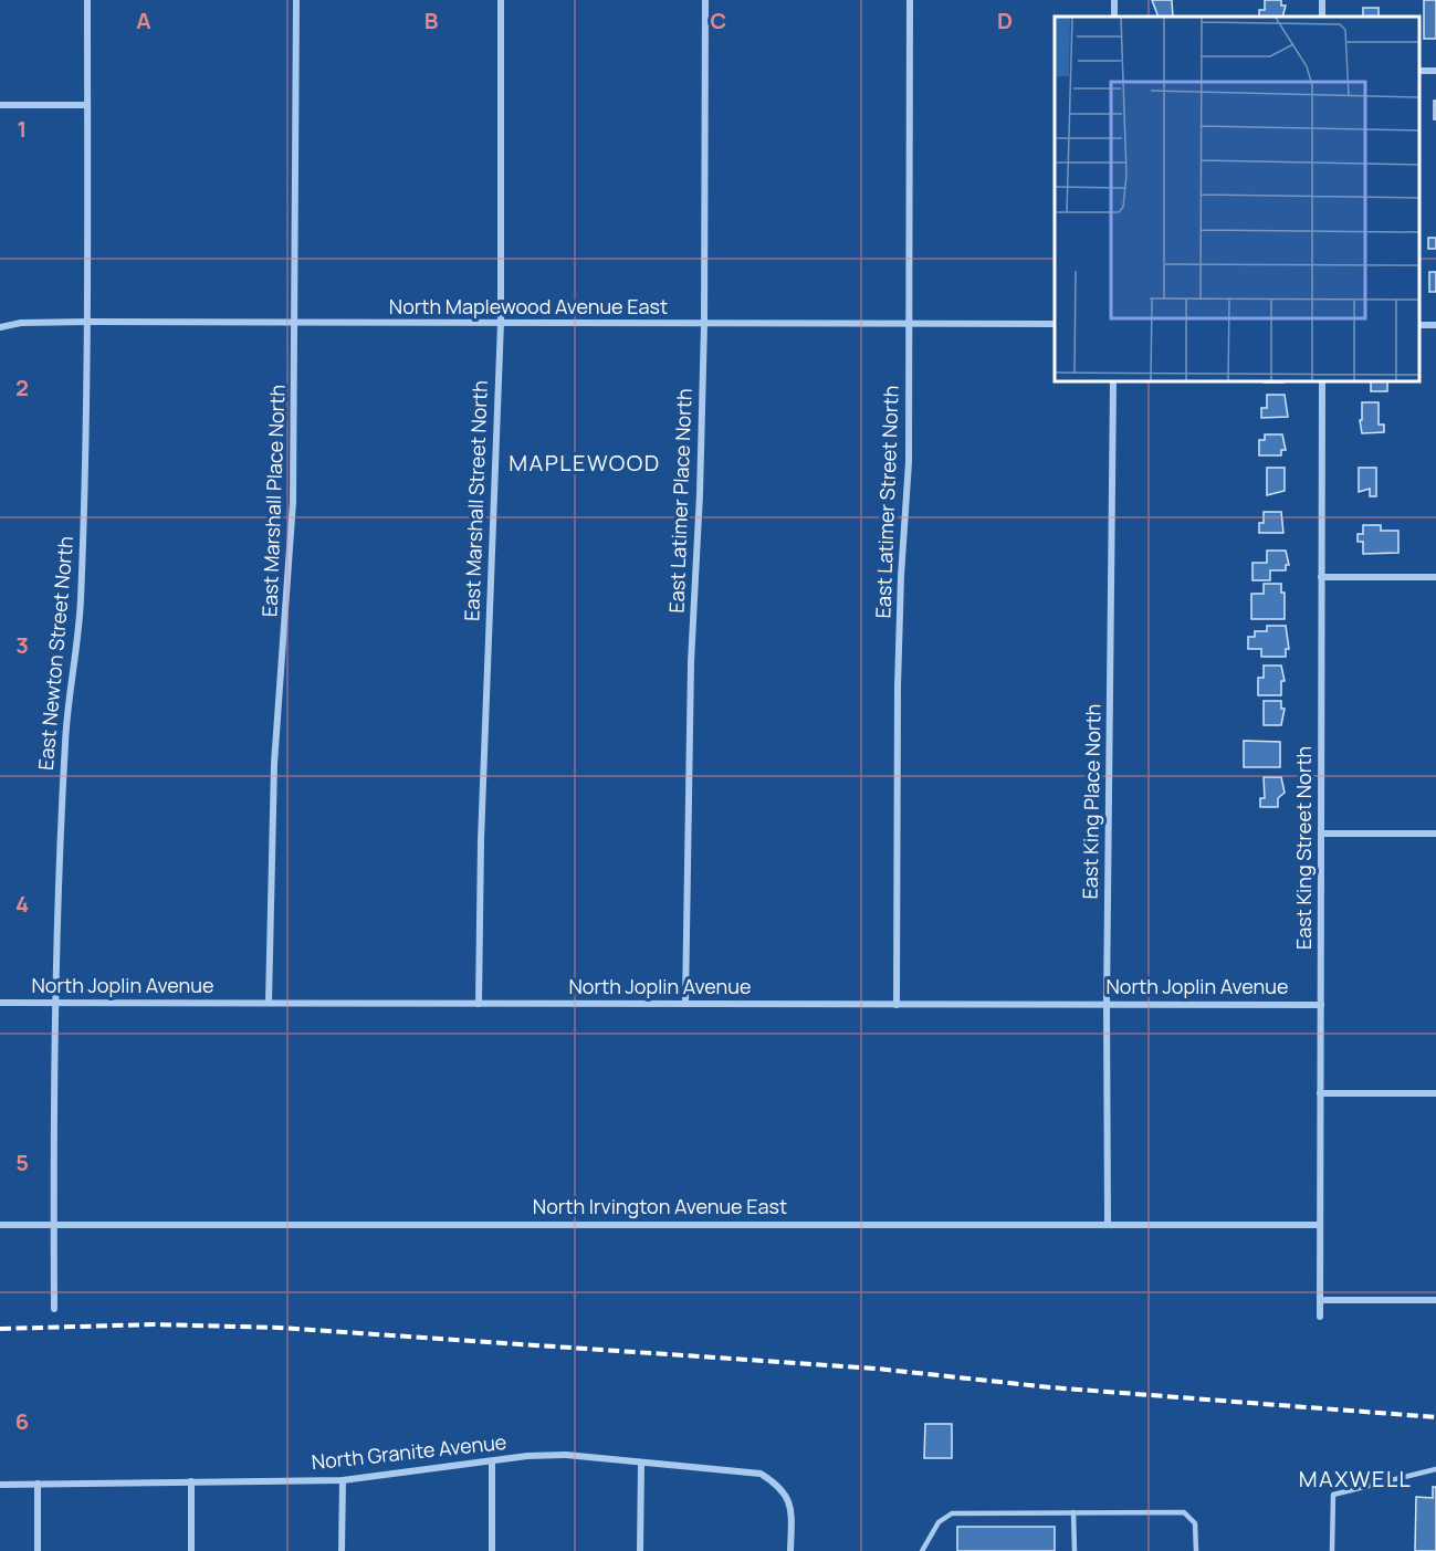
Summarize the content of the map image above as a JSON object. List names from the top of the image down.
{
  "streets": {
    "street": [
      "North Maplewood Avenue East",
      "East Marshall Place North",
      "East Marshall Street North",
      "East Latimer Place North",
      "East Latimer Street North",
      "East Newton Street North",
      "East King Place North",
      "East King Street North",
      "North Joplin Avenue",
      "North Irvington Avenue East",
      "North Granite Avenue"
    ]
  },
  "crossings": [
    ["North Maplewood Avenue East", "East Marshall Place North"],
    ["North Maplewood Avenue East", "East Marshall Street North"],
    ["North Maplewood Avenue East", "East Latimer Place North"],
    ["North Maplewood Avenue East", "East Latimer Street North"],
    ["North Maplewood Avenue East", "East Newton Street North"],
    ["East Marshall Place North", "North Joplin Avenue"],
    ["East Marshall Street North", "North Joplin Avenue"],
    ["East Latimer Place North", "North Joplin Avenue"],
    ["East Latimer Street North", "North Joplin Avenue"],
    ["East Newton Street North", "North Joplin Avenue"],
    ["East Newton Street North", "North Irvington Avenue East"],
    ["East King Place North", "North Joplin Avenue"],
    ["East King Place North", "North Irvington Avenue East"],
    ["East King Street North", "North Joplin Avenue"],
    ["East King Street North", "North Irvington Avenue East"]
  ],
  "districts": ["MAPLEWOOD", "MAXWELL"],
  "grid": {
    "columns": [
      "A",
      "B",
      "C",
      "D"
    ],
    "rows": [
      "1",
      "2",
      "3",
      "4",
      "5",
      "6"
    ]
  }
}
